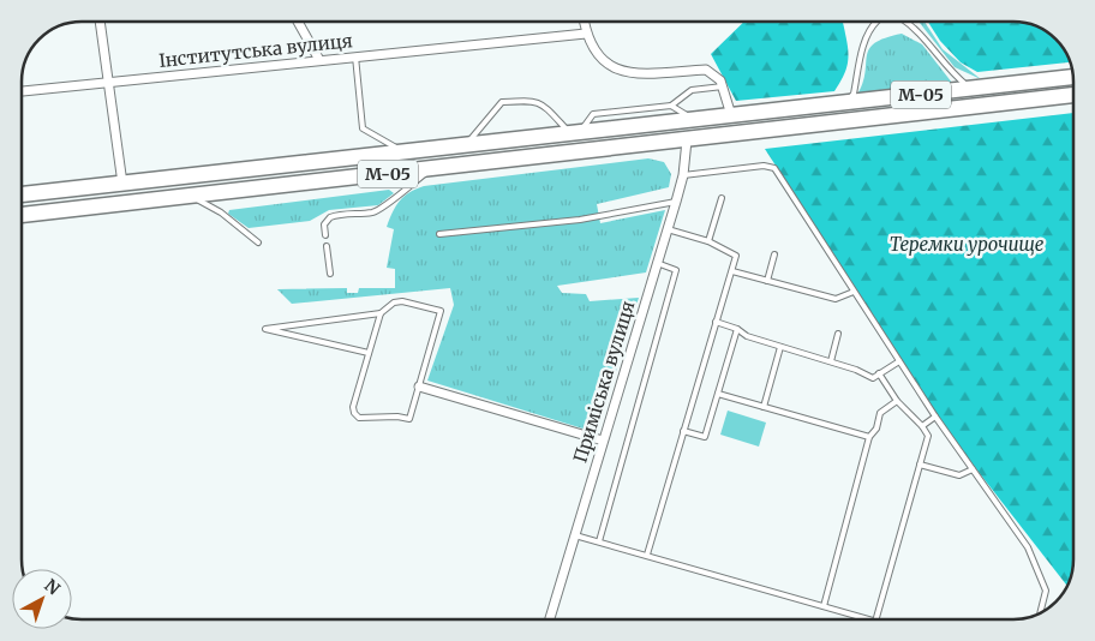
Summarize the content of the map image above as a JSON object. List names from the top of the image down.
{
  "streets": {
    "highway": ["М-05"],
    "street": ["Інститутська вулиця", "Приміська вулиця"]
  },
  "crossings": [
    ["М-05", "Приміська вулиця"]
  ],
  "parks": ["Теремки урочище"],
  "north": "top right"
}
